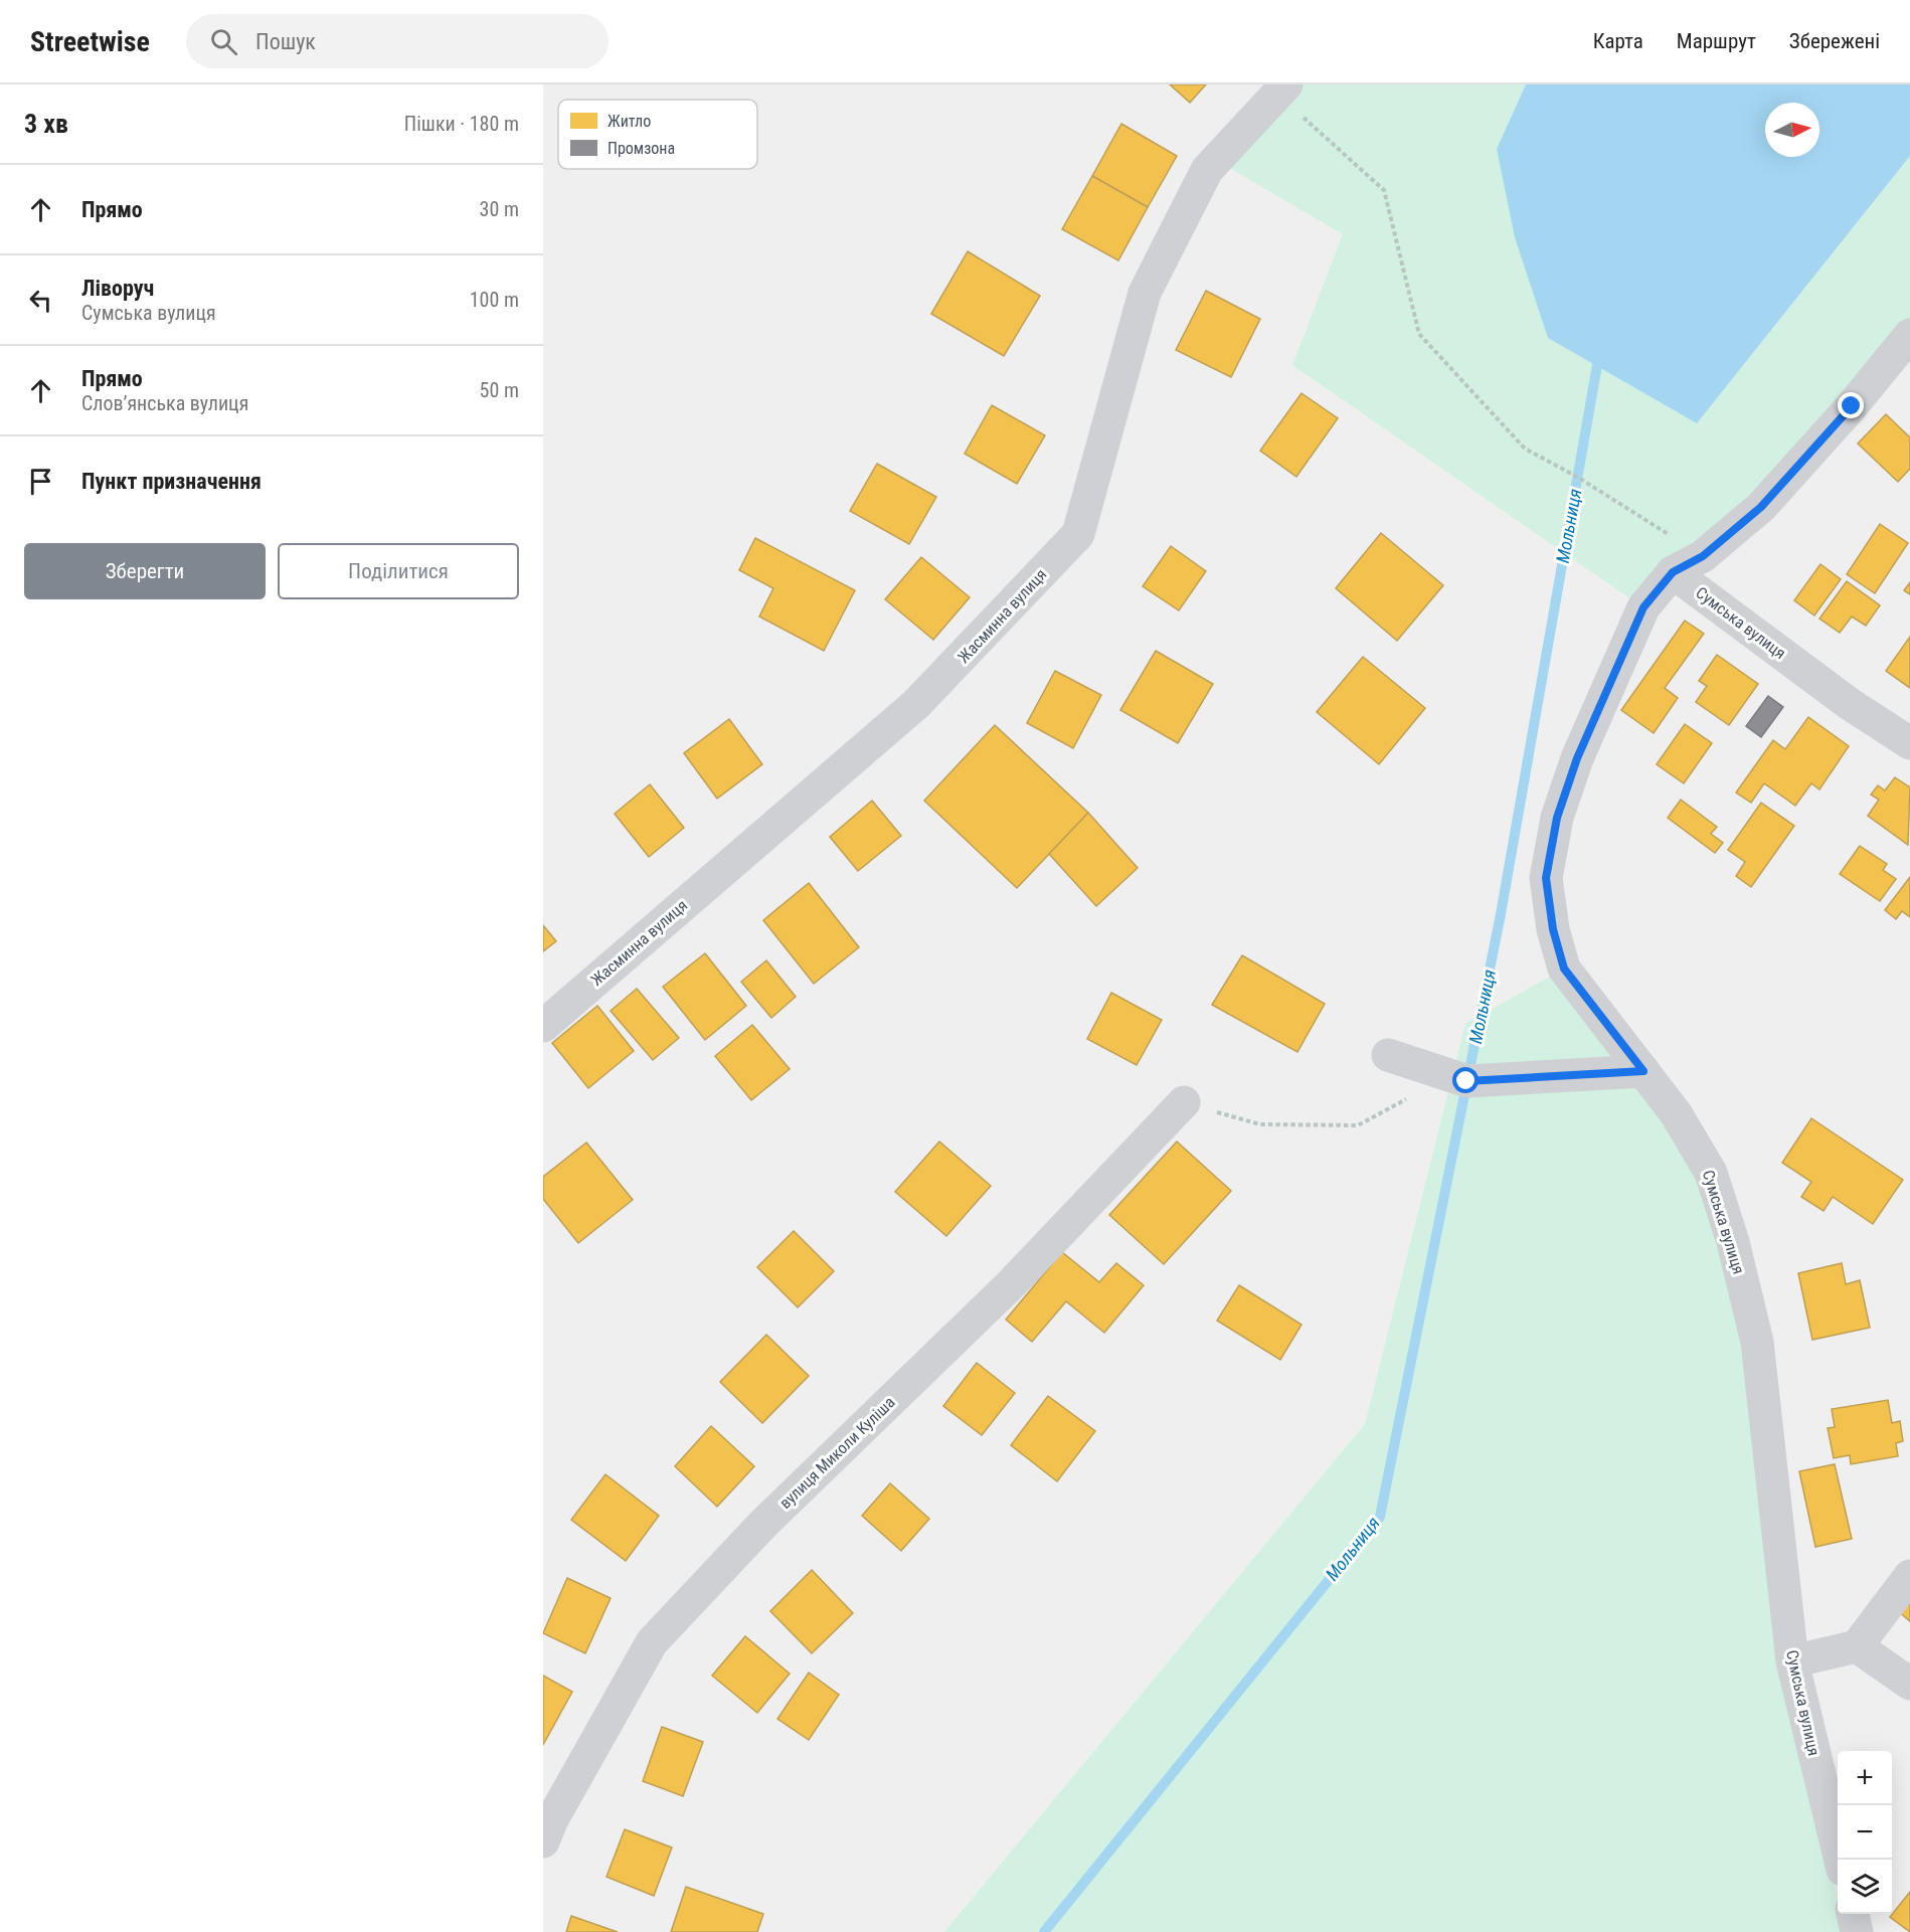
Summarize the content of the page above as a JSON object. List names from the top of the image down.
{
  "streets": {
    "street": ["Жасминна вулиця", "Сумська вулиця", "вулиця Миколи Куліша"]
  },
  "water": ["Мольниця"],
  "legend": ["Житло", "Промзона"],
  "north": "right",
  "page": {
    "header": "Streetwise",
    "search": "Пошук",
    "nav": ["Карта", "Маршрут", "Збережені"],
    "heading": ["3 хв", "Пішки · 180 m"],
    "list": [
      ["Прямо", "30 m"],
      ["Ліворуч", "Сумська вулиця", "100 m"],
      ["Прямо", "Словʼянська вулиця", "50 m"],
      "Пункт призначення"
    ],
    "buttons": ["Зберегти", "Поділитися"],
    "map_buttons": ["+", "−"]
  }
}
